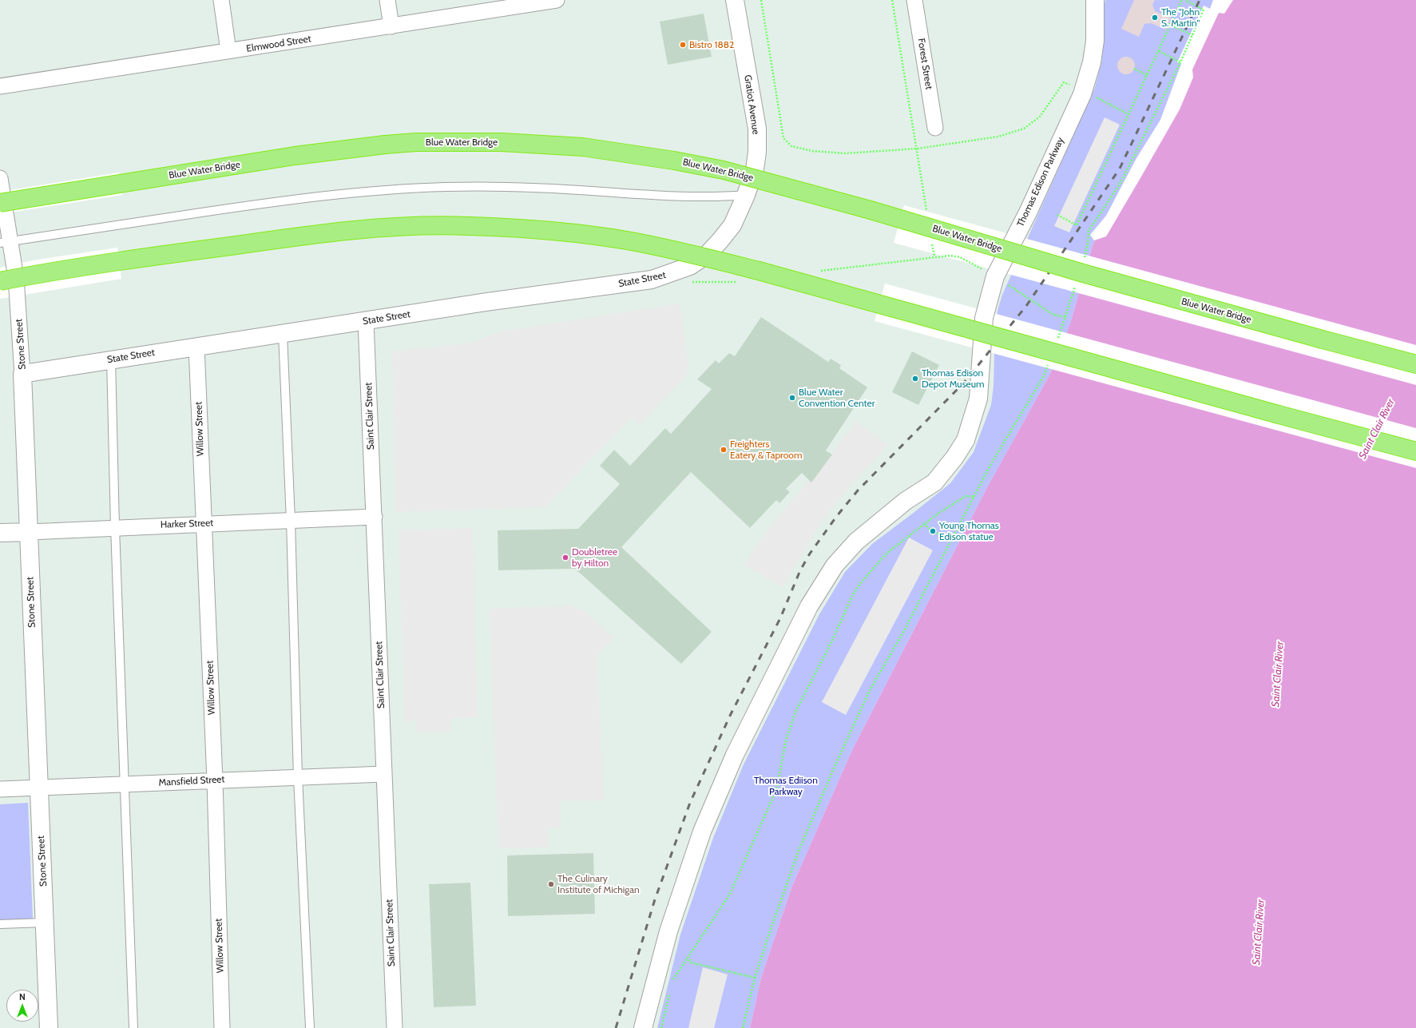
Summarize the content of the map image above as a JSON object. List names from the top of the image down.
{
  "streets": {
    "highway": ["Blue Water Bridge"],
    "street": [
      "Elmwood Street",
      "Forest Street",
      "Gratiot Avenue",
      "Thomas Edison Parkway",
      "State Street",
      "Stone Street",
      "Saint Clair Street",
      "Willow Street",
      "Harker Street",
      "Mansfield Street"
    ]
  },
  "crossings": [
    ["Gratiot Avenue", "State Street"],
    ["State Street", "Stone Street"],
    ["State Street", "Saint Clair Street"],
    ["State Street", "Willow Street"],
    ["Stone Street", "Harker Street"],
    ["Stone Street", "Mansfield Street"],
    ["Saint Clair Street", "Harker Street"],
    ["Saint Clair Street", "Mansfield Street"],
    ["Willow Street", "Harker Street"],
    ["Willow Street", "Mansfield Street"]
  ],
  "water": ["Saint Clair River"],
  "parks": ["Thomas Ediison Parkway"],
  "places": [
    "The \"John S. Martin\"",
    "Bistro 1882",
    "Thomas Edison Depot Museum",
    "Blue Water Convention Center",
    "Freighters Eatery & Taproom",
    "Young Thomas Edison statue",
    "Doubletree by Hilton",
    "The Culinary Institute of Michigan"
  ],
  "north": "top"
}
